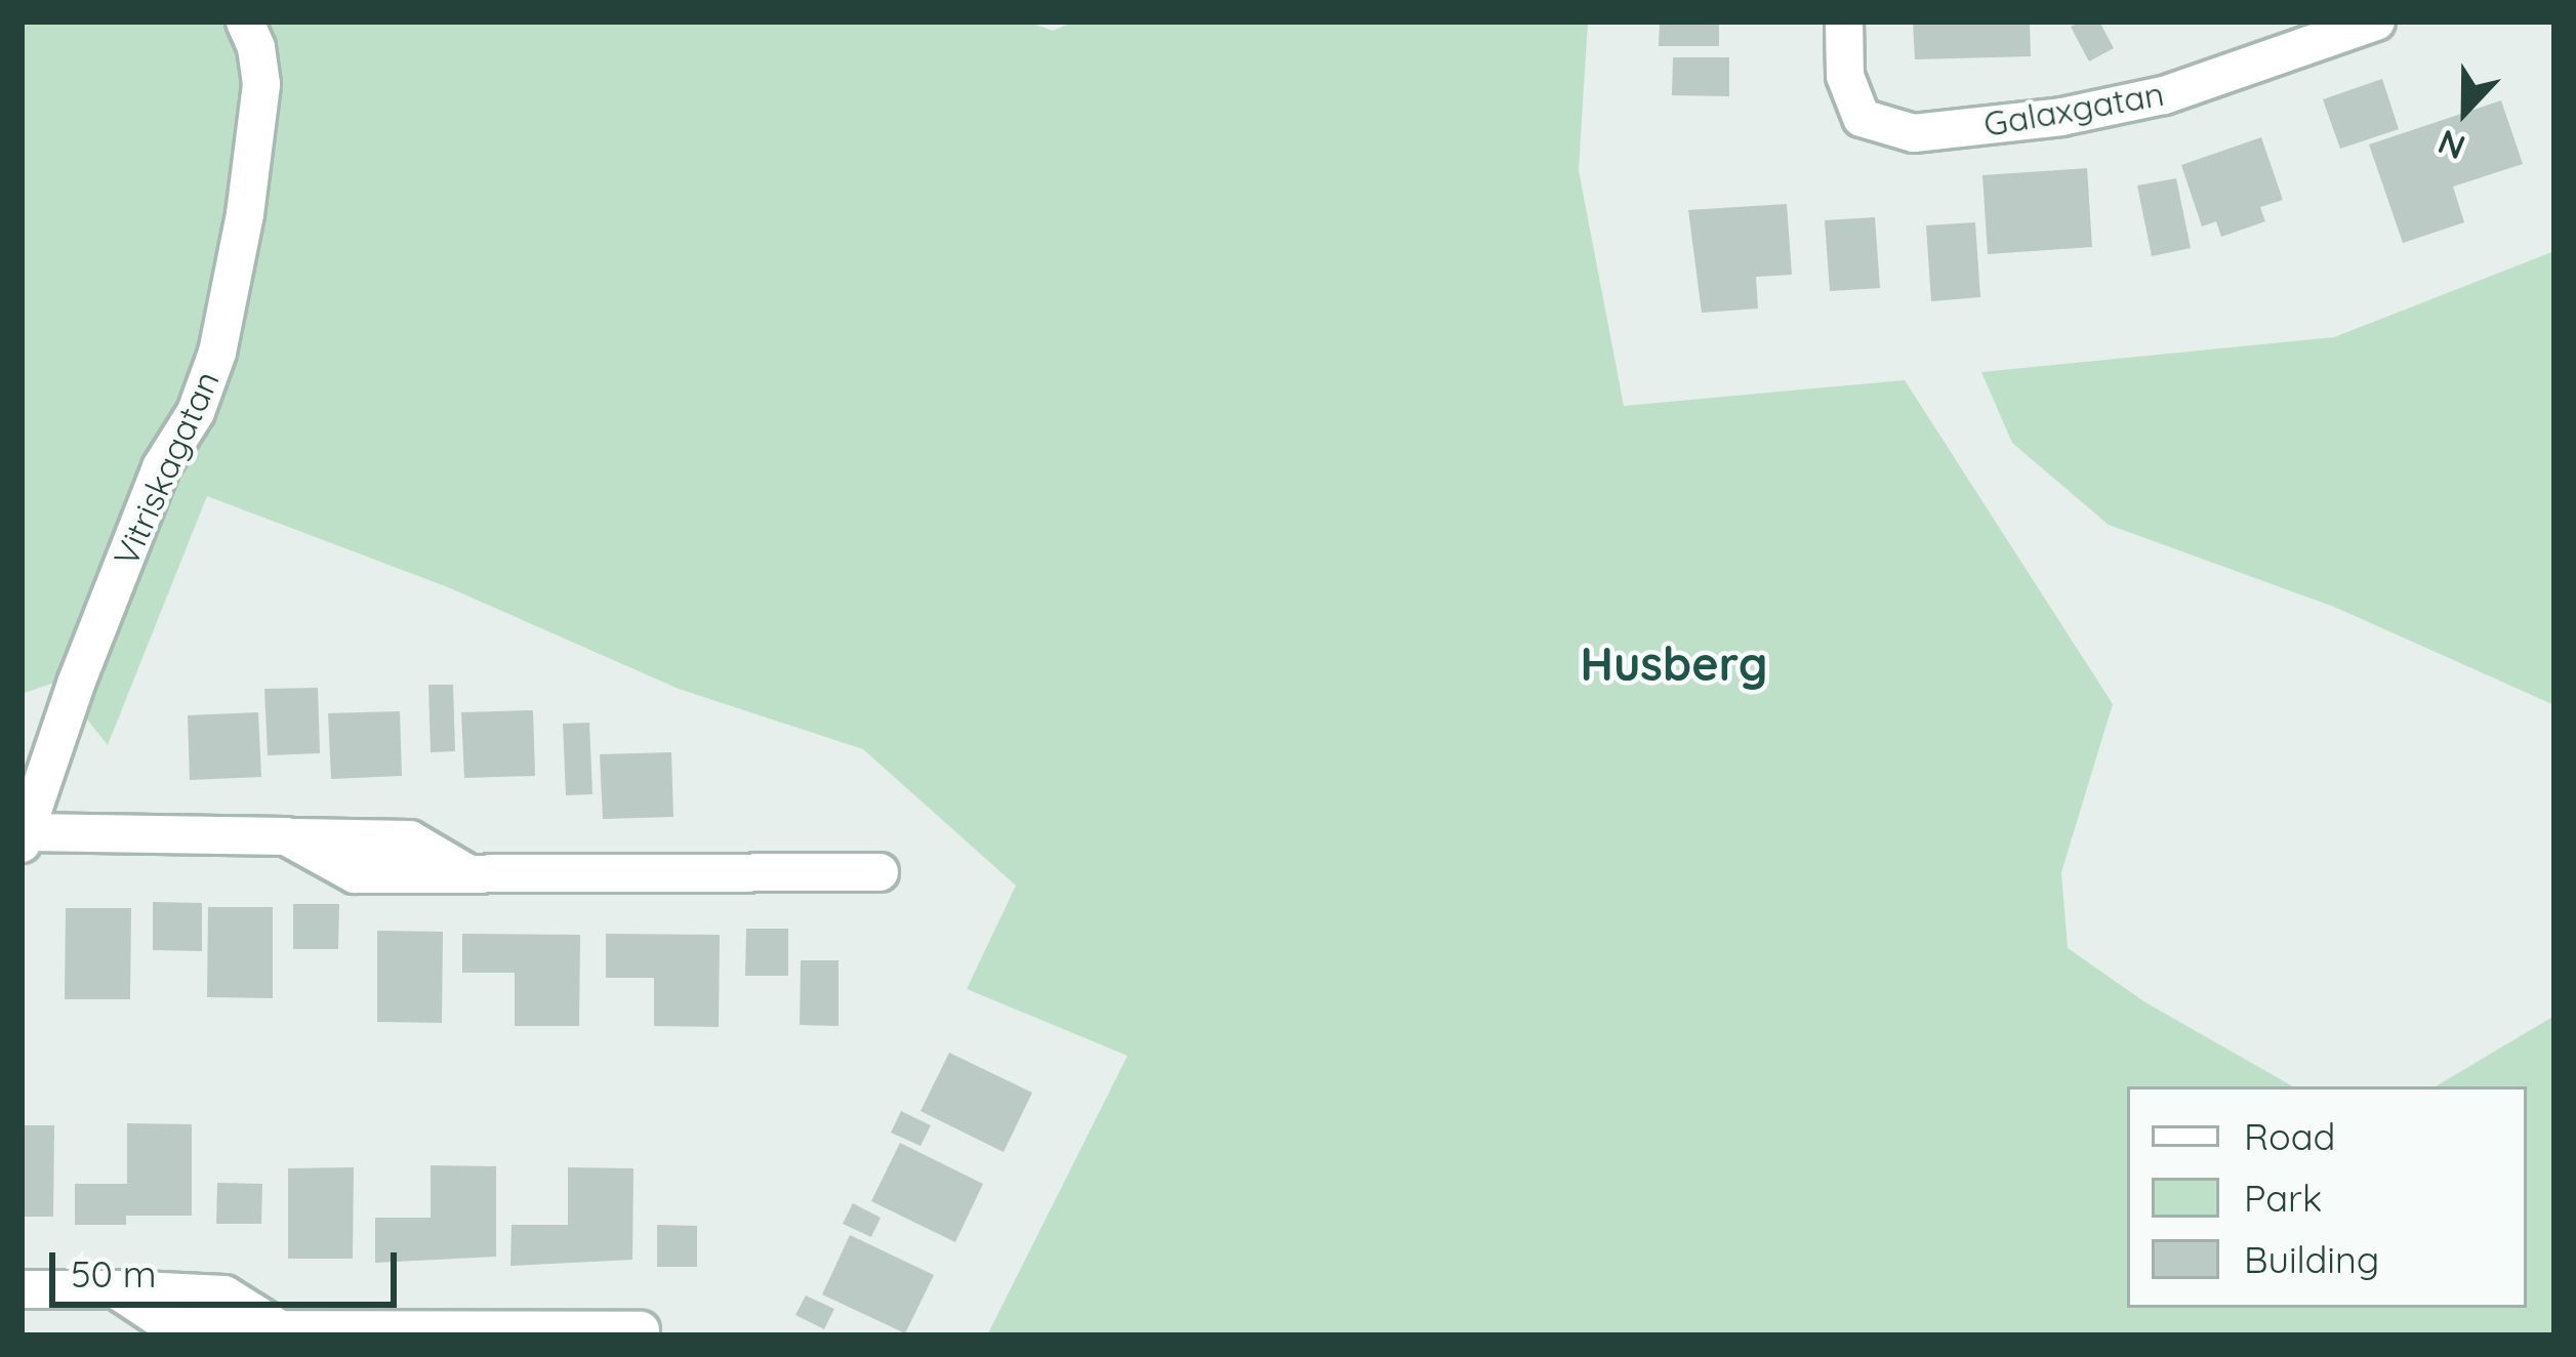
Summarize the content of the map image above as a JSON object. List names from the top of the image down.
{
  "streets": {
    "street": ["Galaxgatan", "Vitriskagatan"]
  },
  "districts": ["Husberg"],
  "legend": ["Road", "Park", "Building"],
  "scale_bar": "50 m",
  "north": "bottom"
}
